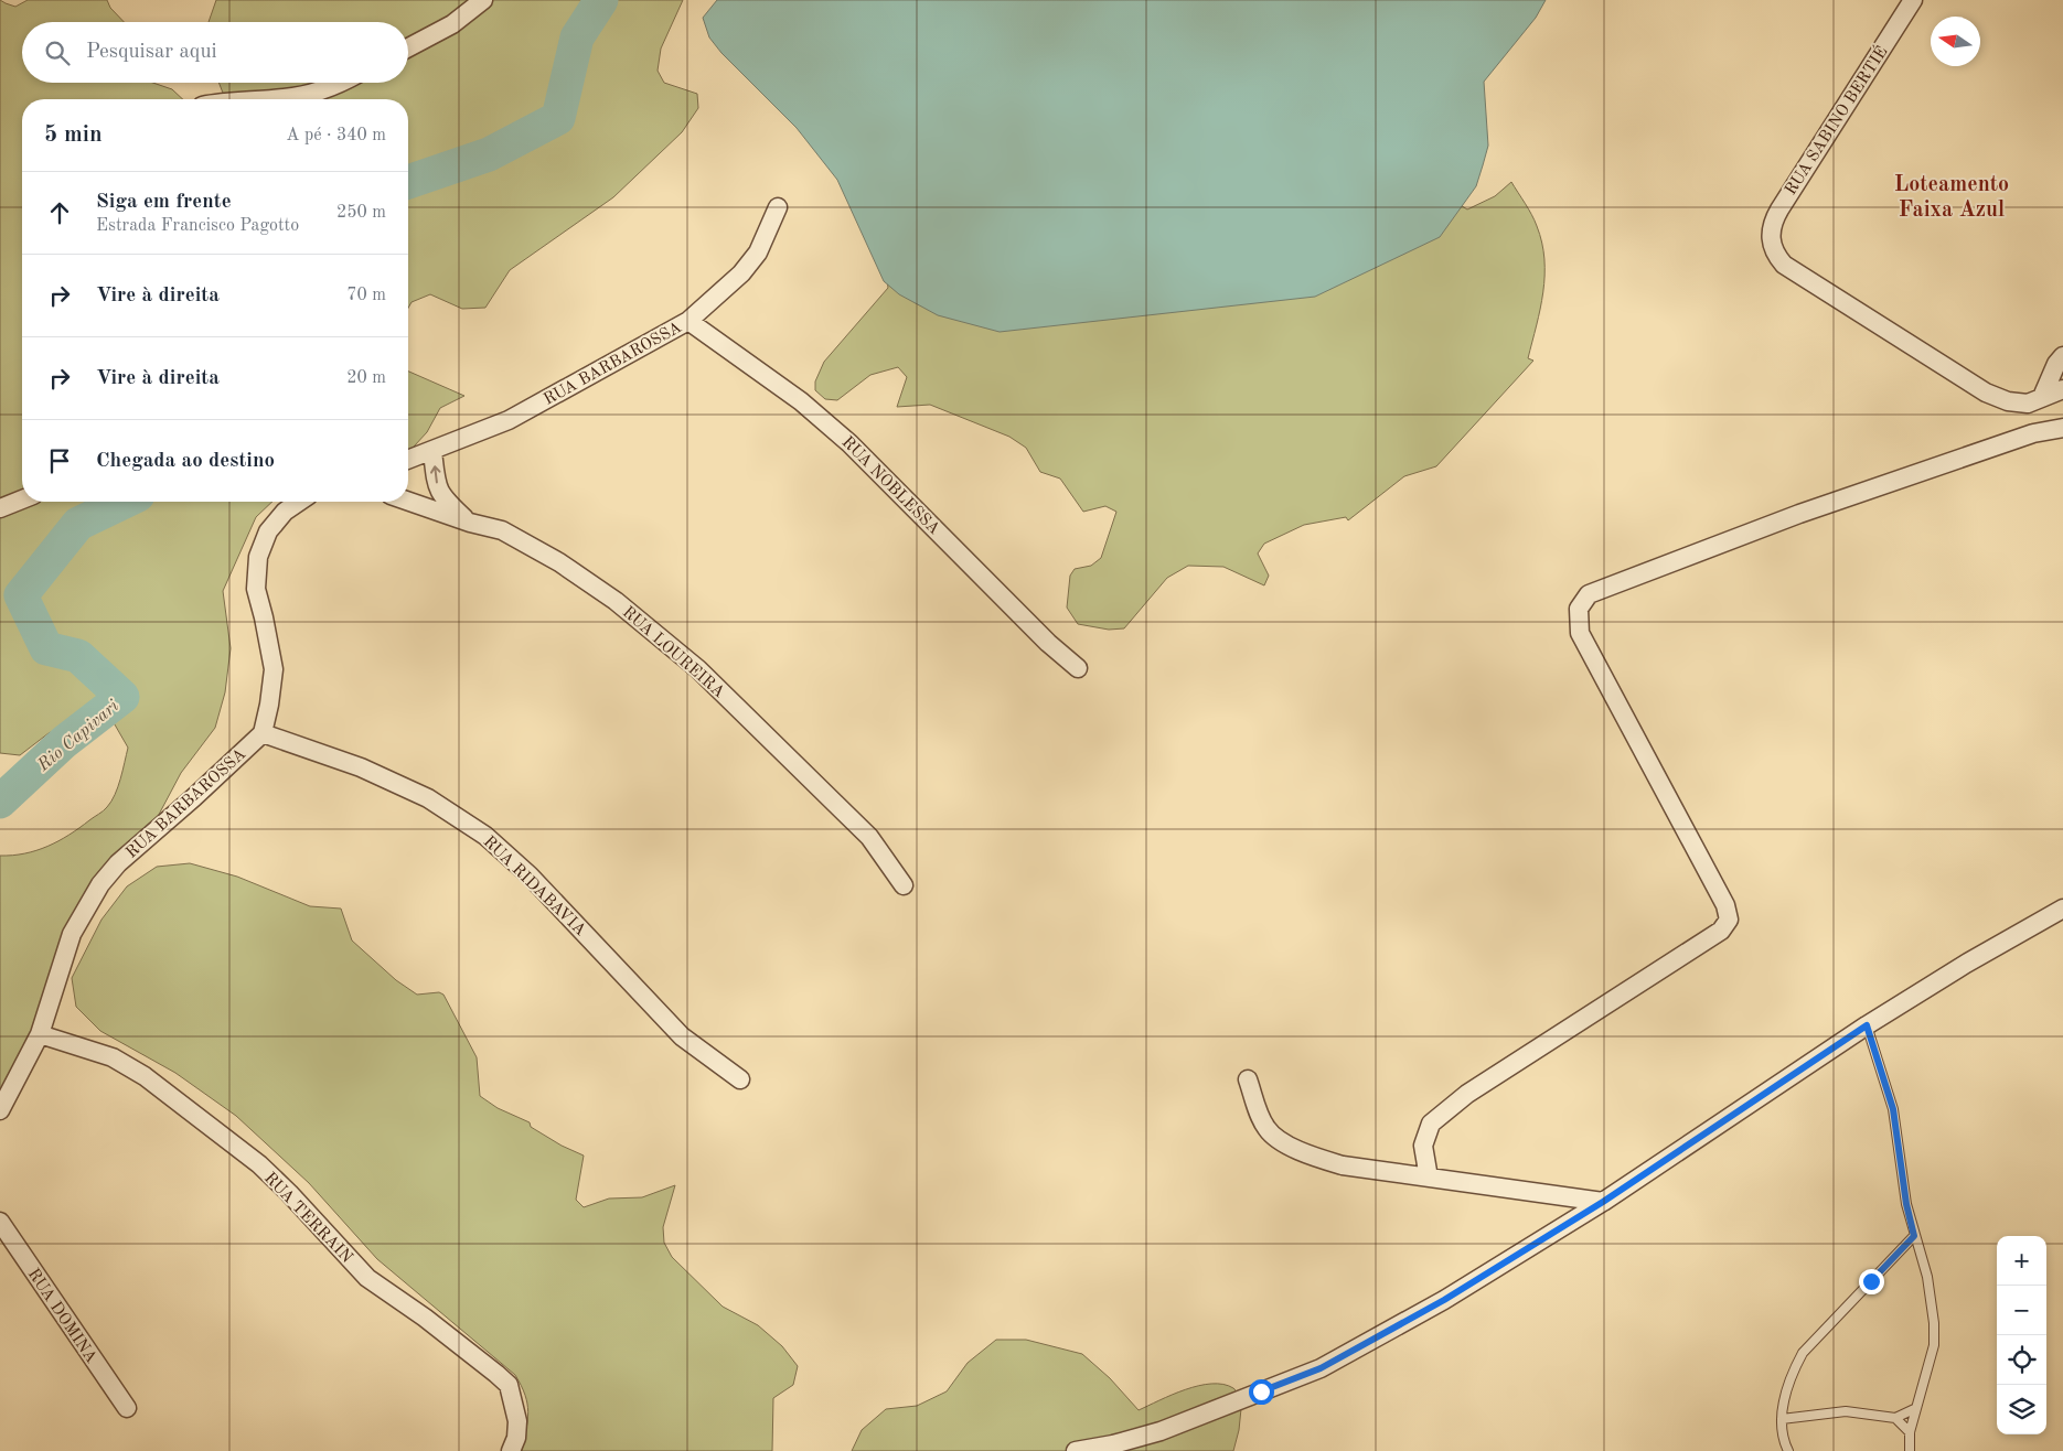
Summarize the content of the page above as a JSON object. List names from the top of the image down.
{
  "streets": {
    "street": [
      "RUA SABINO BERTIÉ",
      "RUA BARBAROSSA",
      "RUA NOBLESSA",
      "RUA LOUREIRA",
      "RUA RIDABAVIA",
      "RUA TERRAIN",
      "RUA DOMINA"
    ]
  },
  "crossings": [
    ["RUA BARBAROSSA", "RUA NOBLESSA"],
    ["RUA BARBAROSSA", "RUA RIDABAVIA"],
    ["RUA BARBAROSSA", "RUA TERRAIN"]
  ],
  "districts": ["Loteamento Faixa Azul"],
  "water": ["Rio Capivari"],
  "north": "left",
  "page": {
    "search": "Pesquisar aqui",
    "heading": ["5 min", "A pé · 340 m"],
    "list": [
      ["Siga em frente", "Estrada Francisco Pagotto", "250 m"],
      ["Vire à direita", "70 m"],
      ["Vire à direita", "20 m"],
      "Chegada ao destino"
    ],
    "map_buttons": ["+", "−"]
  }
}
